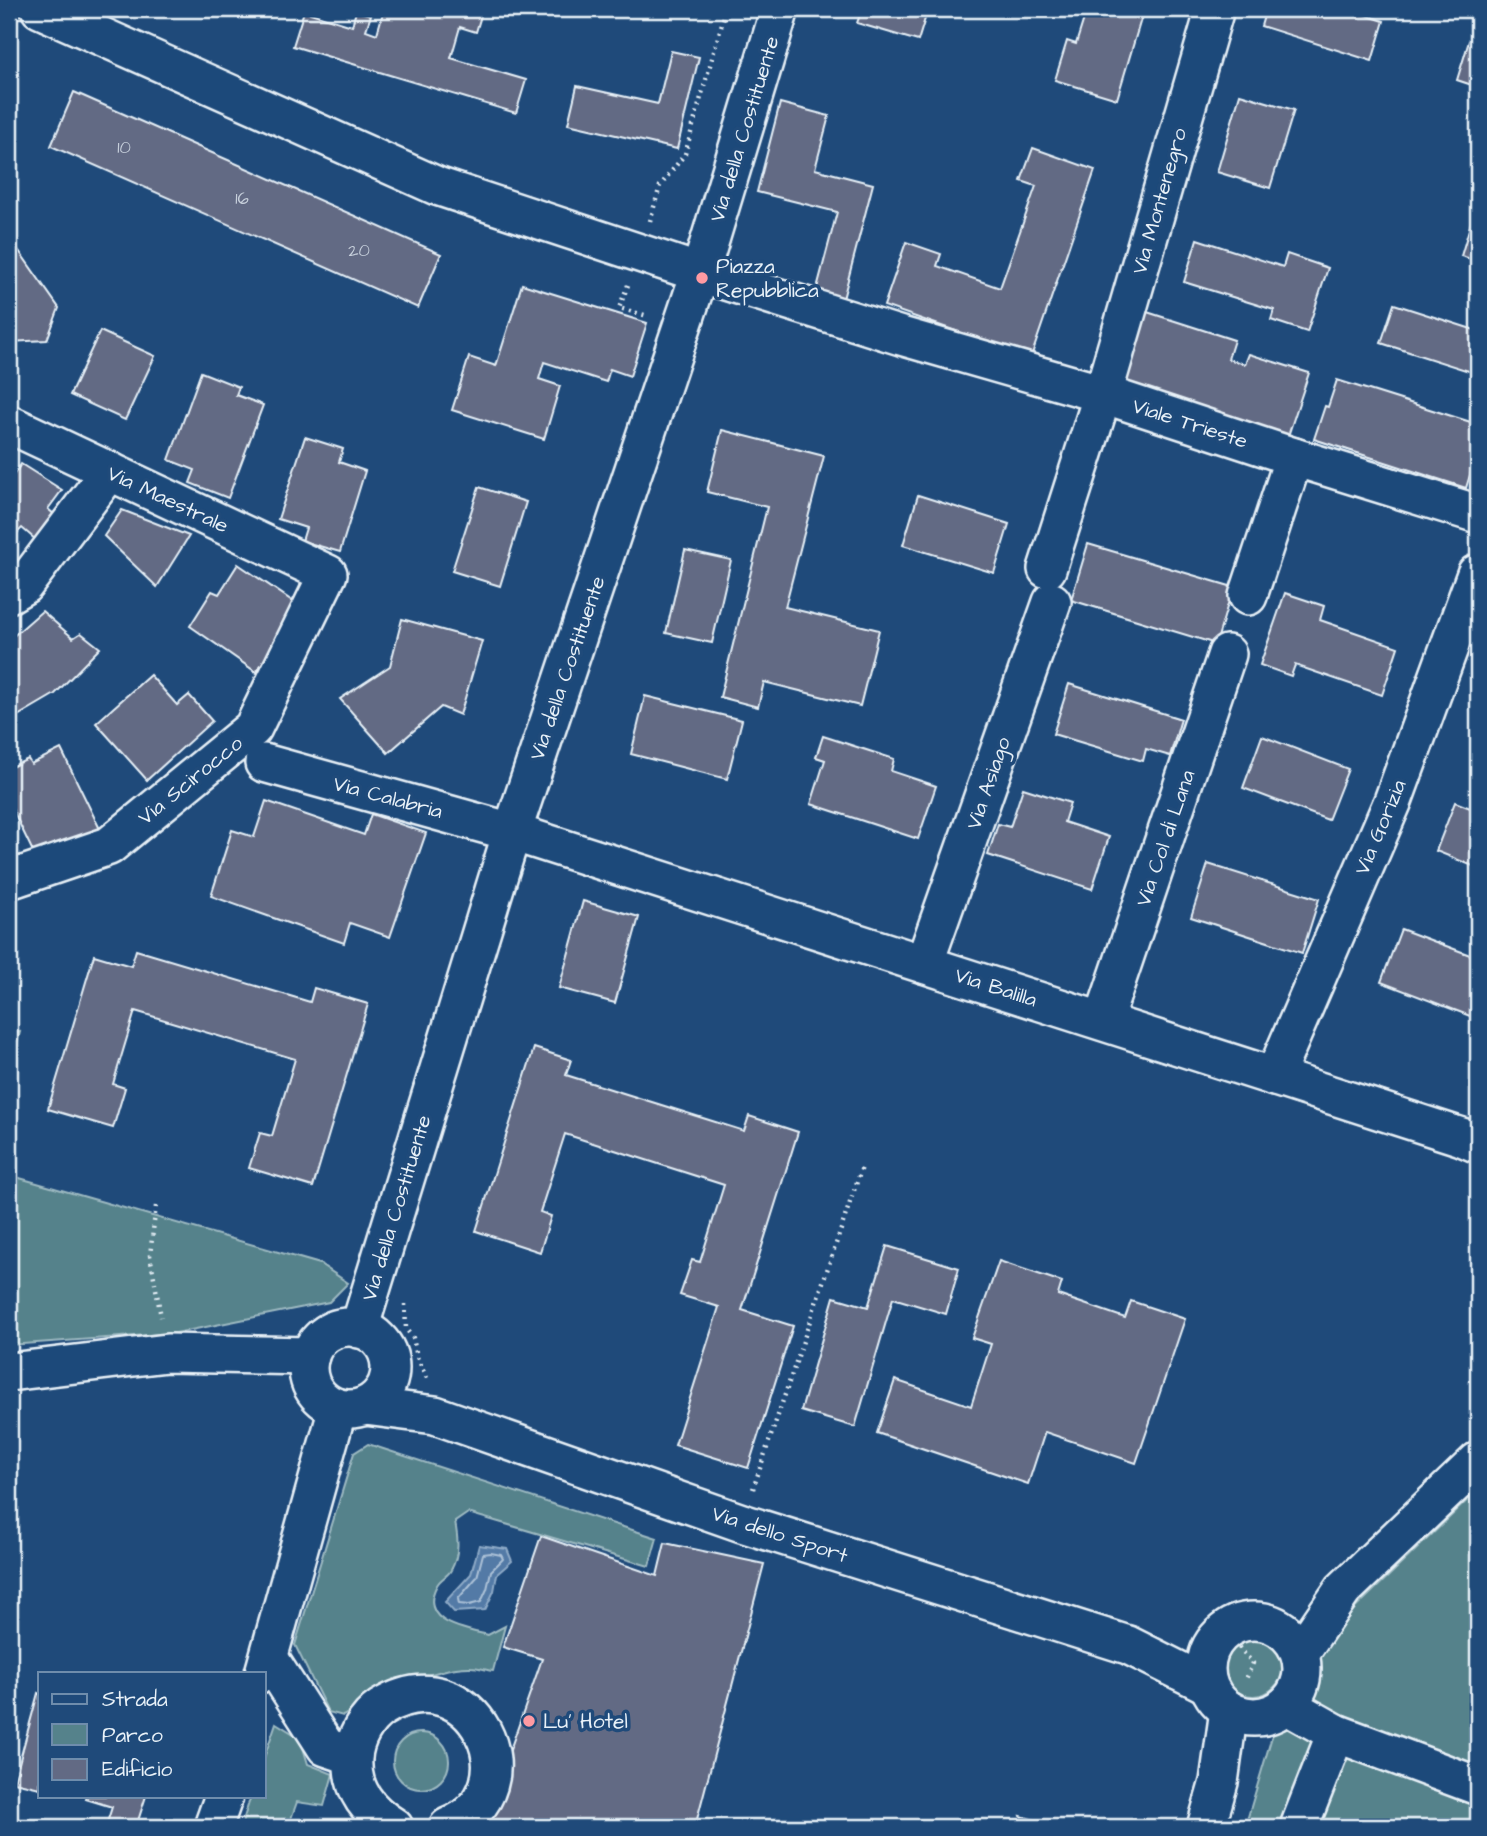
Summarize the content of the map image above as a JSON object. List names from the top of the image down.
{
  "streets": {
    "street": [
      "Via della Costituente",
      "Via Montenegro",
      "Viale Trieste",
      "Via Maestrale",
      "Via Scirocco",
      "Via Asiago",
      "Via Calabria",
      "Via Gorizia",
      "Via Col di Lana",
      "Via Balilla",
      "Via dello Sport"
    ]
  },
  "crossings": [
    ["Via della Costituente", "Viale Trieste"],
    ["Via della Costituente", "Via Calabria"],
    ["Via della Costituente", "Via Balilla"],
    ["Via della Costituente", "Via dello Sport"],
    ["Via Montenegro", "Viale Trieste"],
    ["Via Montenegro", "Via Asiago"],
    ["Viale Trieste", "Via Asiago"],
    ["Via Maestrale", "Via Scirocco"],
    ["Via Asiago", "Via Balilla"],
    ["Via Calabria", "Via Balilla"],
    ["Via Gorizia", "Via Balilla"],
    ["Via Col di Lana", "Via Balilla"]
  ],
  "places": ["Piazza Repubblica", "Lu' Hotel"],
  "house_numbers": ["10", "16", "20"],
  "legend": ["Strada", "Parco", "Edificio"]
}
